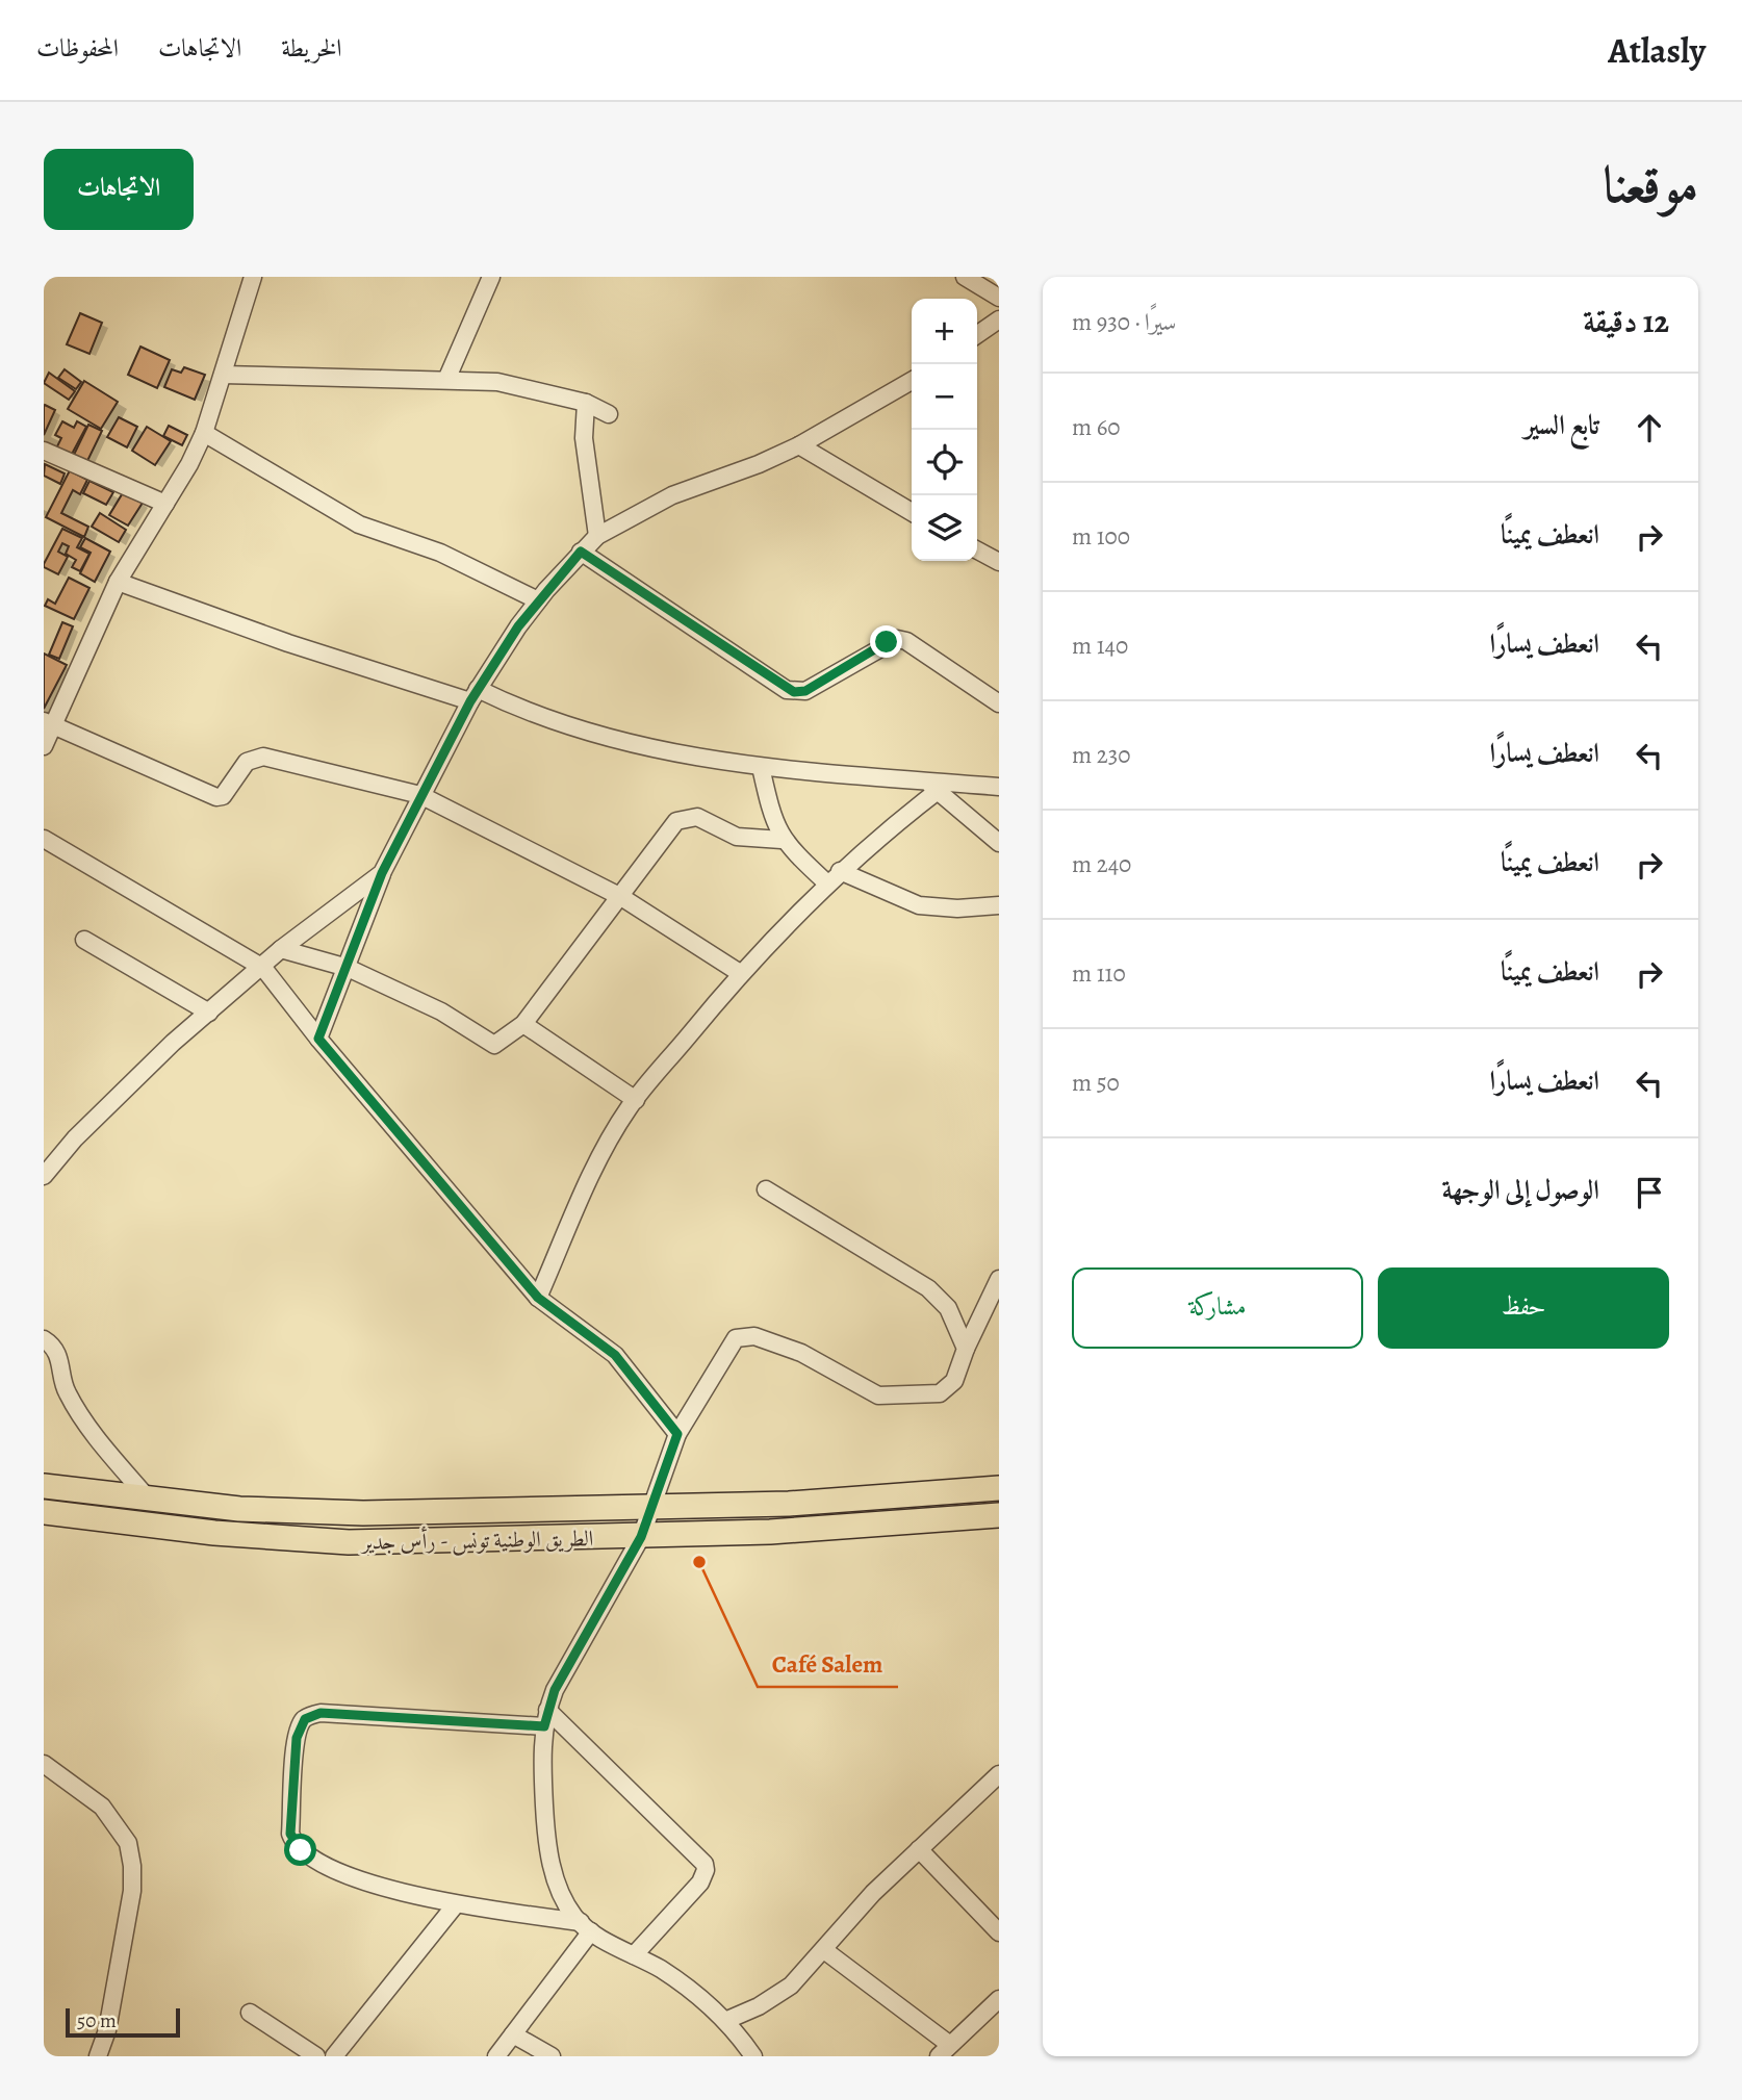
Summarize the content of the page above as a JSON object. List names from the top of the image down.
{
  "streets": {
    "highway": ["الطريق الوطنية تونس - رأس جدير"]
  },
  "places": ["Café Salem"],
  "scale_bar": "50 m",
  "page": {
    "header": "Atlasly",
    "nav": ["الخريطة", "الاتجاهات", "المحفوظات"],
    "title": "موقعنا",
    "buttons": [
      "الاتجاهات",
      ["حفظ", "مشاركة"]
    ],
    "heading": ["12 دقيقة", "سيرًا · 930 m"],
    "map_buttons": ["+", "−"],
    "list": [
      ["تابع السير", "60 m"],
      ["انعطف يمينًا", "100 m"],
      ["انعطف يسارًا", "140 m"],
      ["انعطف يسارًا", "230 m"],
      ["انعطف يمينًا", "240 m"],
      ["انعطف يمينًا", "110 m"],
      ["انعطف يسارًا", "50 m"],
      "الوصول إلى الوجهة"
    ],
    "scale": "50 m"
  }
}
